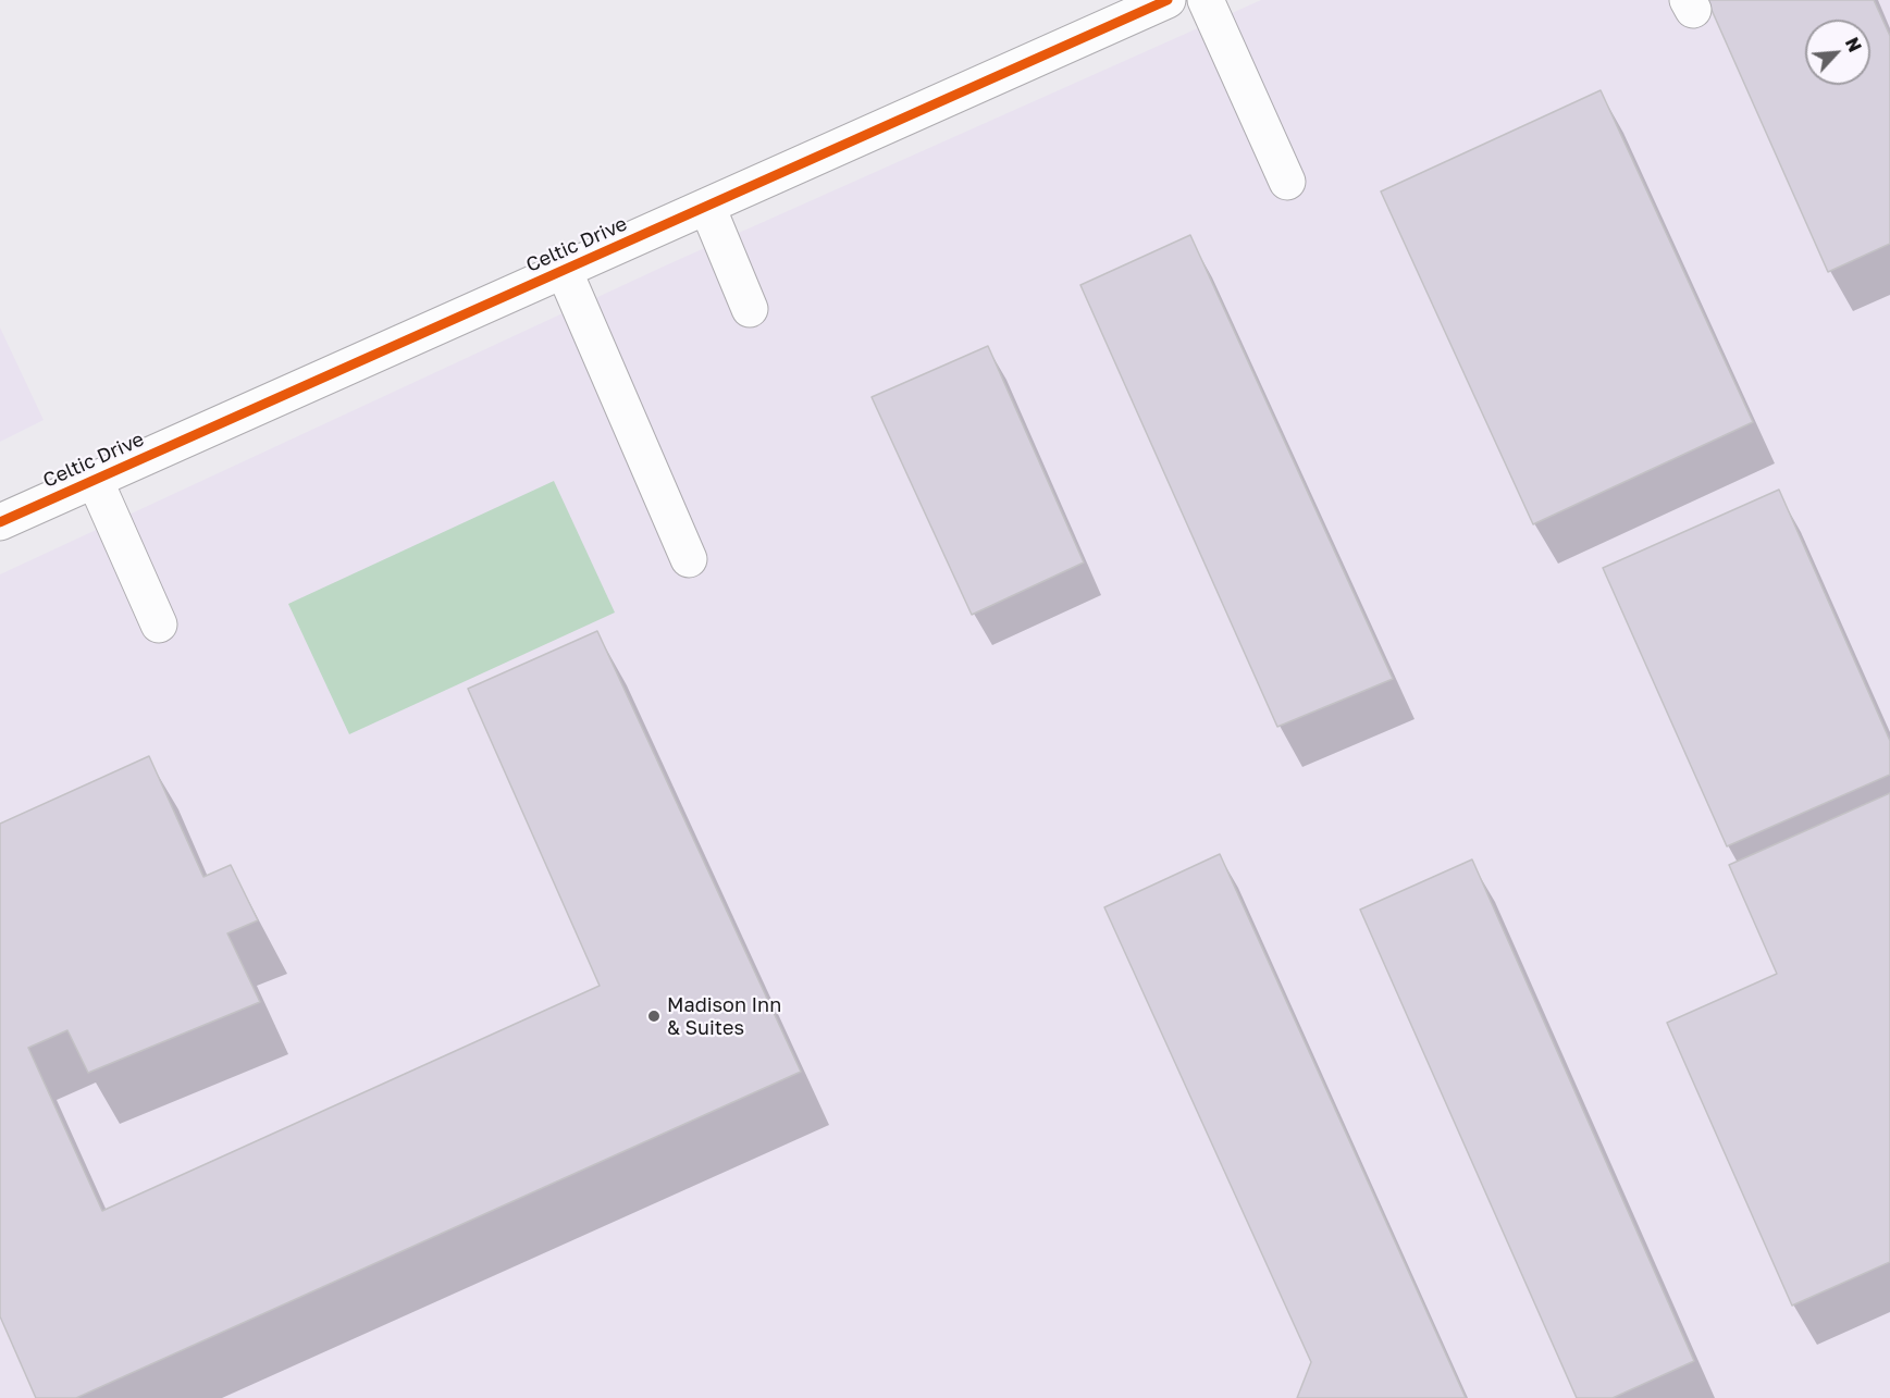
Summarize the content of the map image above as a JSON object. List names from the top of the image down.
{
  "streets": {
    "street": ["Celtic Drive"]
  },
  "places": ["Madison Inn & Suites"],
  "north": "top right"
}
